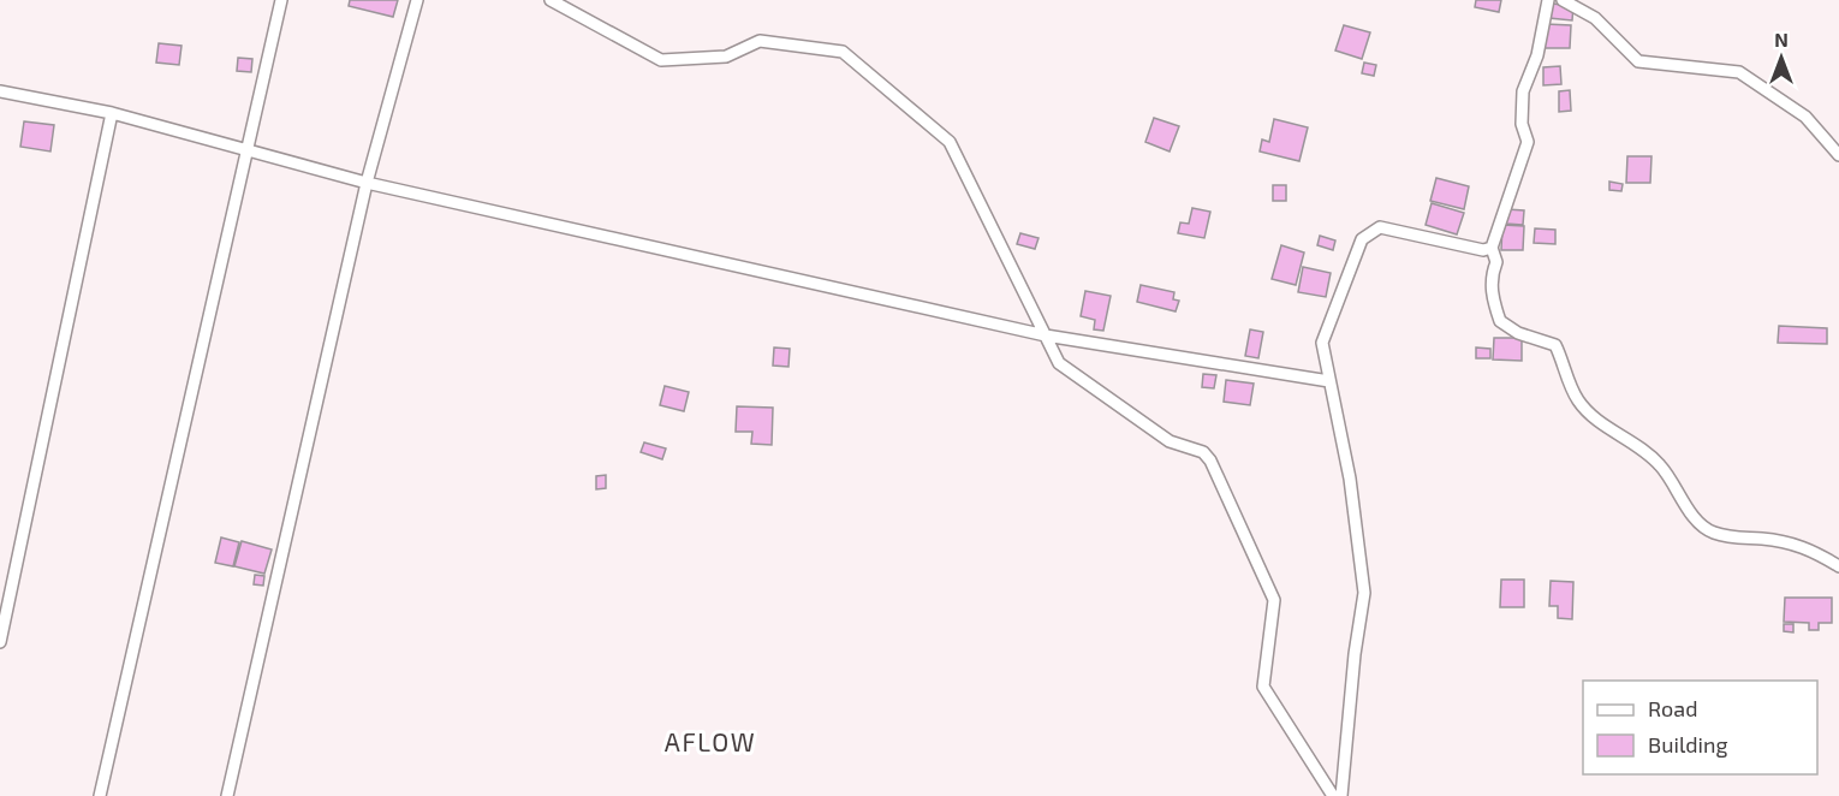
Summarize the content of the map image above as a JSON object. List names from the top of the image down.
{
  "districts": ["AFLOW"],
  "legend": ["Road", "Building"],
  "north": "top"
}
